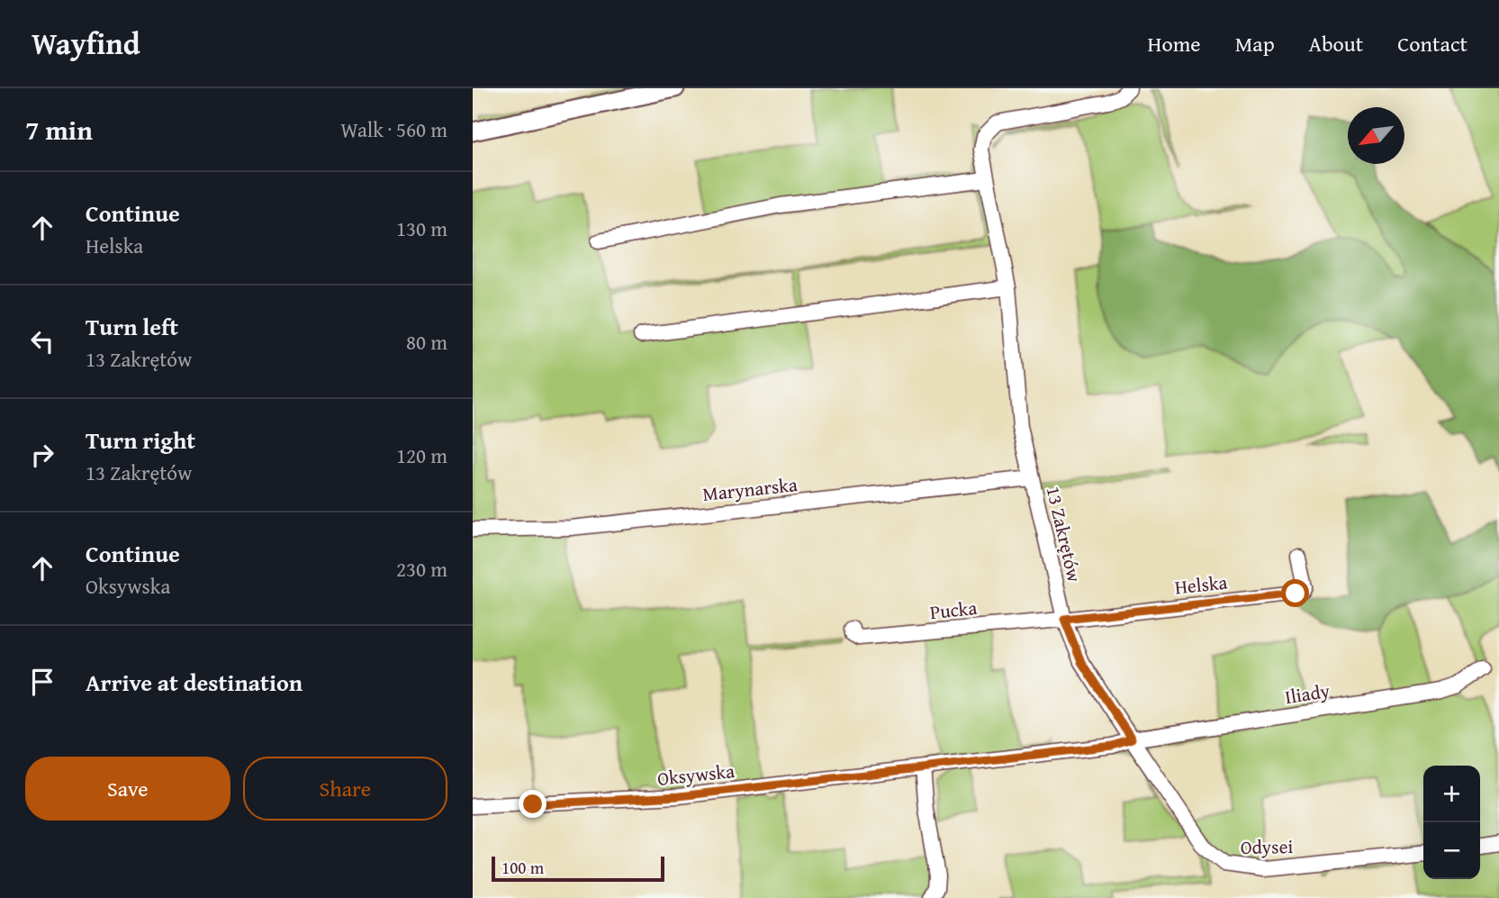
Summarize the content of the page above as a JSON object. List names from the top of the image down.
{
  "streets": {
    "street": [
      "Marynarska",
      "13 Zakrętów",
      "Helska",
      "Pucka",
      "Iliady",
      "Oksywska",
      "Odysei"
    ]
  },
  "crossings": [
    ["Marynarska", "13 Zakrętów"],
    ["13 Zakrętów", "Helska"],
    ["13 Zakrętów", "Pucka"],
    ["13 Zakrętów", "Iliady"],
    ["13 Zakrętów", "Odysei"],
    ["Helska", "Pucka"],
    ["Iliady", "Odysei"]
  ],
  "scale_bar": "100 m",
  "north": "bottom left",
  "page": {
    "header": "Wayfind",
    "nav": [
      "Home",
      "Map",
      "About",
      "Contact"
    ],
    "heading": ["7 min", "Walk · 560 m"],
    "list": [
      ["Continue", "Helska", "130 m"],
      ["Turn left", "13 Zakrętów", "80 m"],
      ["Turn right", "13 Zakrętów", "120 m"],
      ["Continue", "Oksywska", "230 m"],
      "Arrive at destination"
    ],
    "buttons": ["Save", "Share"],
    "map_buttons": ["+", "−"],
    "scale": "100 m"
  }
}
